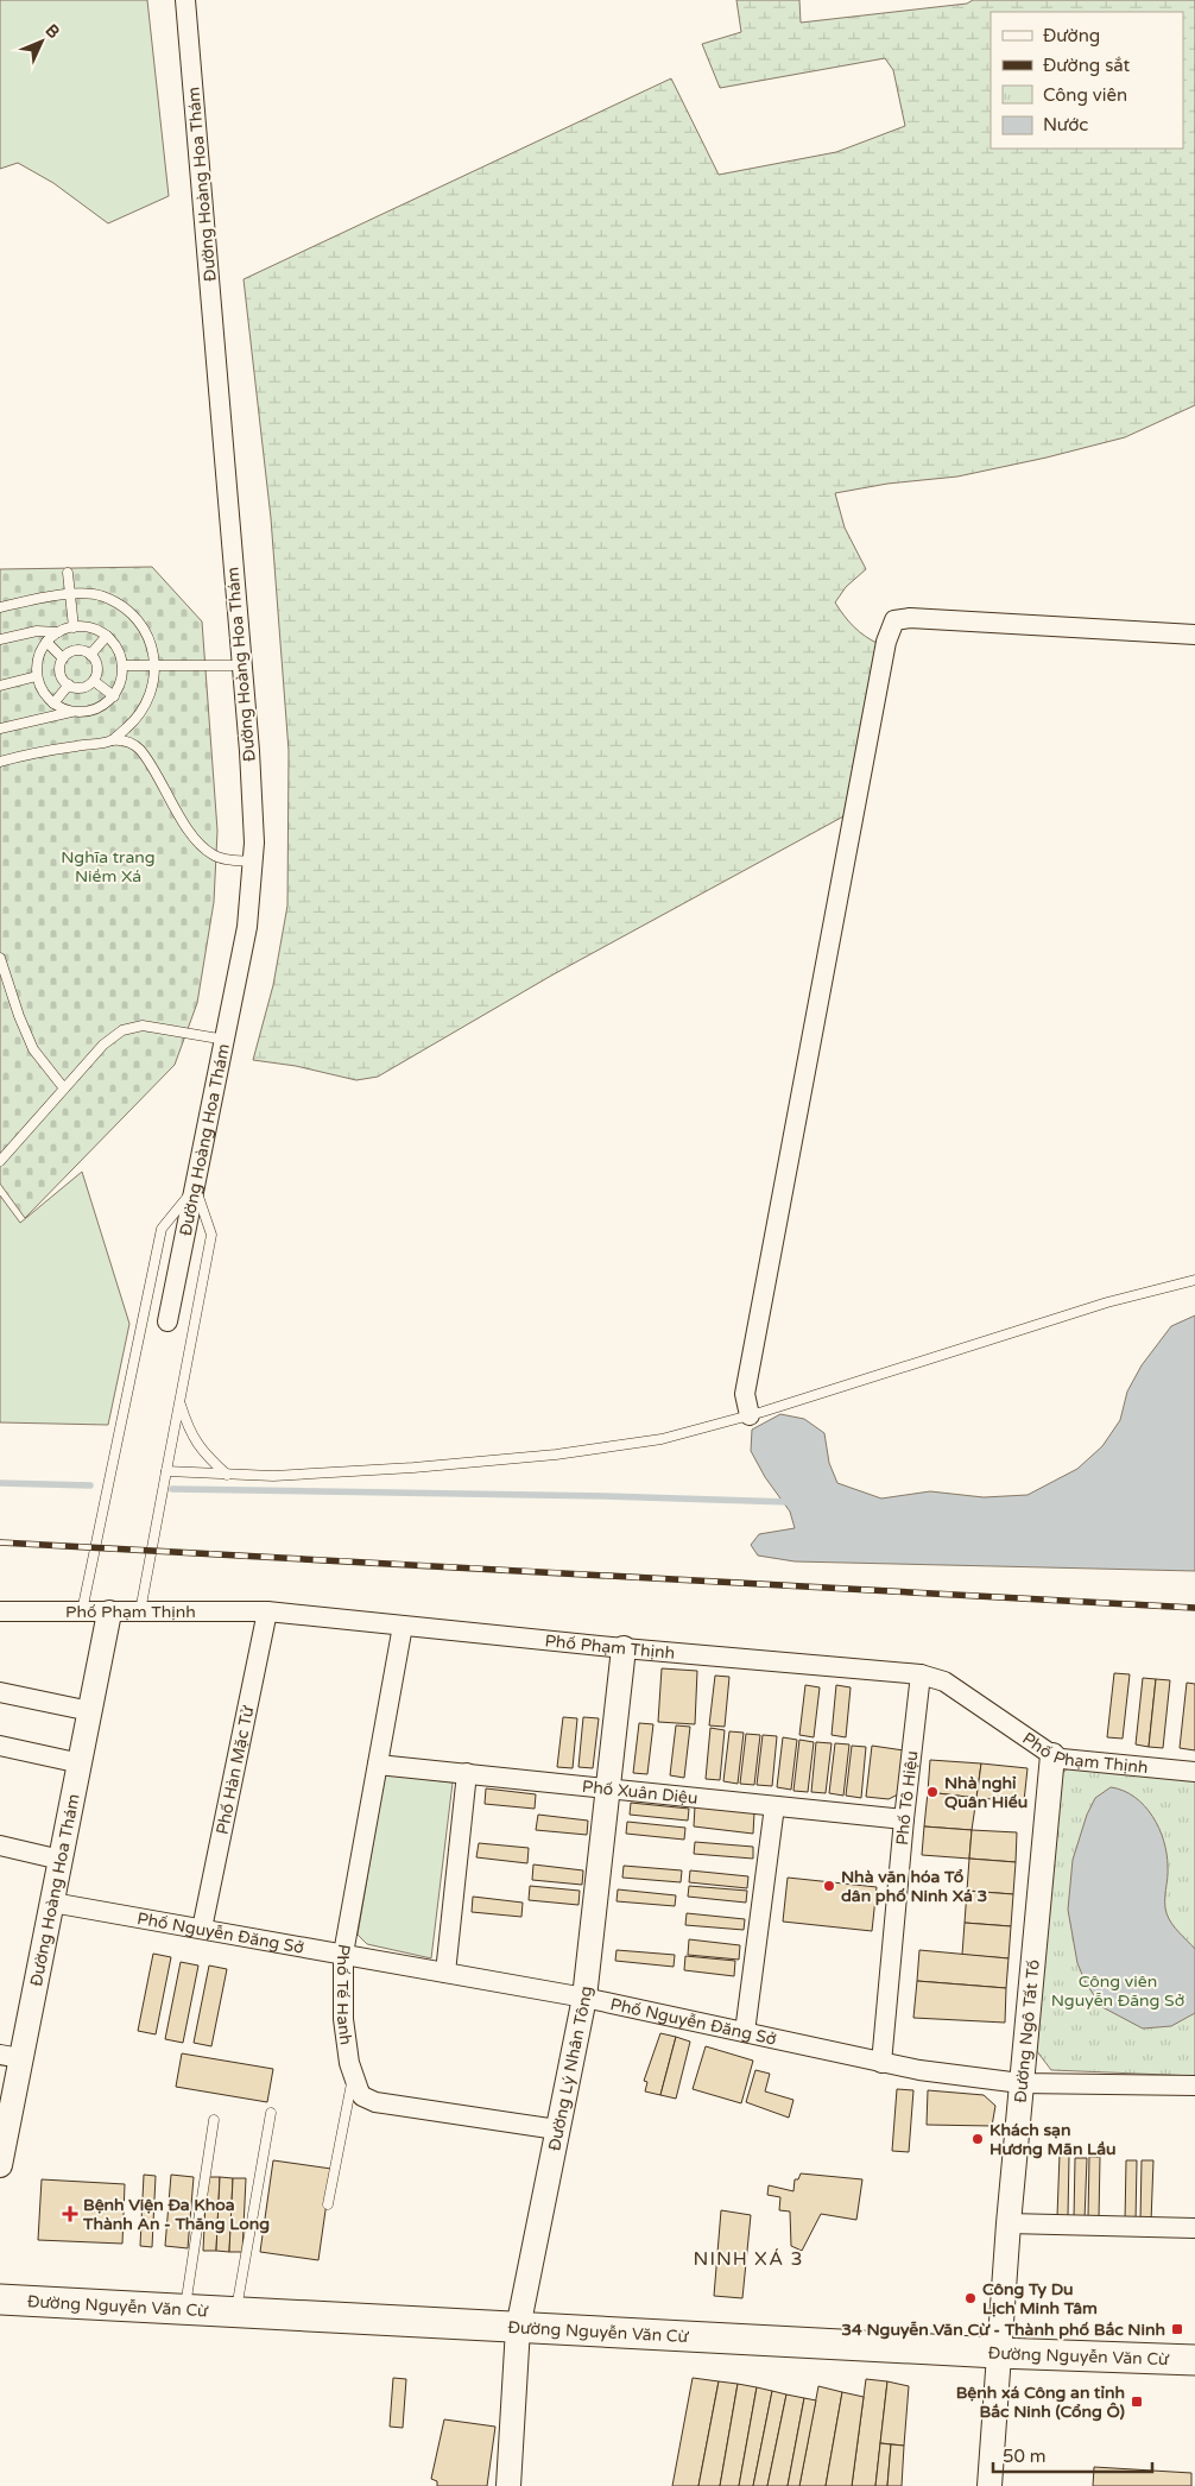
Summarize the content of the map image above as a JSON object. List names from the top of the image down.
{
  "streets": {
    "main road": ["Đường Nguyễn Văn Cừ"],
    "street": [
      "Đường Hoàng Hoa Thám",
      "Phố Phạm Thịnh",
      "Phố Hàn Mặc Tử",
      "Phố Xuân Diệu",
      "Phố Tô Hiệu",
      "Phố Nguyễn Đăng Sở",
      "Phố Tế Hanh",
      "Đường Ngô Tất Tố",
      "Đường Lý Nhân Tông"
    ]
  },
  "crossings": [
    ["Đường Hoàng Hoa Thám", "Phố Phạm Thịnh"],
    ["Đường Hoàng Hoa Thám", "Phố Nguyễn Đăng Sở"],
    ["Phố Phạm Thịnh", "Phố Hàn Mặc Tử"],
    ["Phố Phạm Thịnh", "Phố Tô Hiệu"],
    ["Phố Phạm Thịnh", "Phố Tế Hanh"],
    ["Phố Phạm Thịnh", "Đường Ngô Tất Tố"],
    ["Phố Phạm Thịnh", "Đường Lý Nhân Tông"],
    ["Phố Hàn Mặc Tử", "Phố Nguyễn Đăng Sở"],
    ["Phố Xuân Diệu", "Phố Tô Hiệu"],
    ["Phố Xuân Diệu", "Phố Tế Hanh"],
    ["Phố Xuân Diệu", "Đường Lý Nhân Tông"],
    ["Phố Tô Hiệu", "Phố Nguyễn Đăng Sở"],
    ["Phố Nguyễn Đăng Sở", "Phố Tế Hanh"],
    ["Phố Nguyễn Đăng Sở", "Đường Ngô Tất Tố"],
    ["Phố Nguyễn Đăng Sở", "Đường Lý Nhân Tông"],
    ["Phố Tế Hanh", "Đường Lý Nhân Tông"],
    ["Đường Ngô Tất Tố", "Đường Nguyễn Văn Cừ"],
    ["Đường Lý Nhân Tông", "Đường Nguyễn Văn Cừ"]
  ],
  "districts": ["NINH XÁ 3"],
  "parks": ["Nghĩa trang Niềm Xá", "Công viên Nguyễn Đăng Sở"],
  "places": {
    "other": [
      "Nhà nghỉ Quân Hiếu",
      "Nhà văn hóa Tổ dân phố Ninh Xá 3",
      "Khách sạn Hương Mãn Lầu",
      "Công Ty Du Lịch Minh Tâm"
    ],
    "health": ["Bệnh Viện Đa Khoa Thành An - Thăng Long"],
    "transit": ["34 Nguyễn Văn Cừ - Thành phố Bắc Ninh", "Bệnh xá Công an tỉnh Bắc Ninh (Cổng Ô)"]
  },
  "legend": [
    "Đường",
    "Đường sắt",
    "Công viên",
    "Nước"
  ],
  "scale_bar": "50 m",
  "north": "top right"
}
